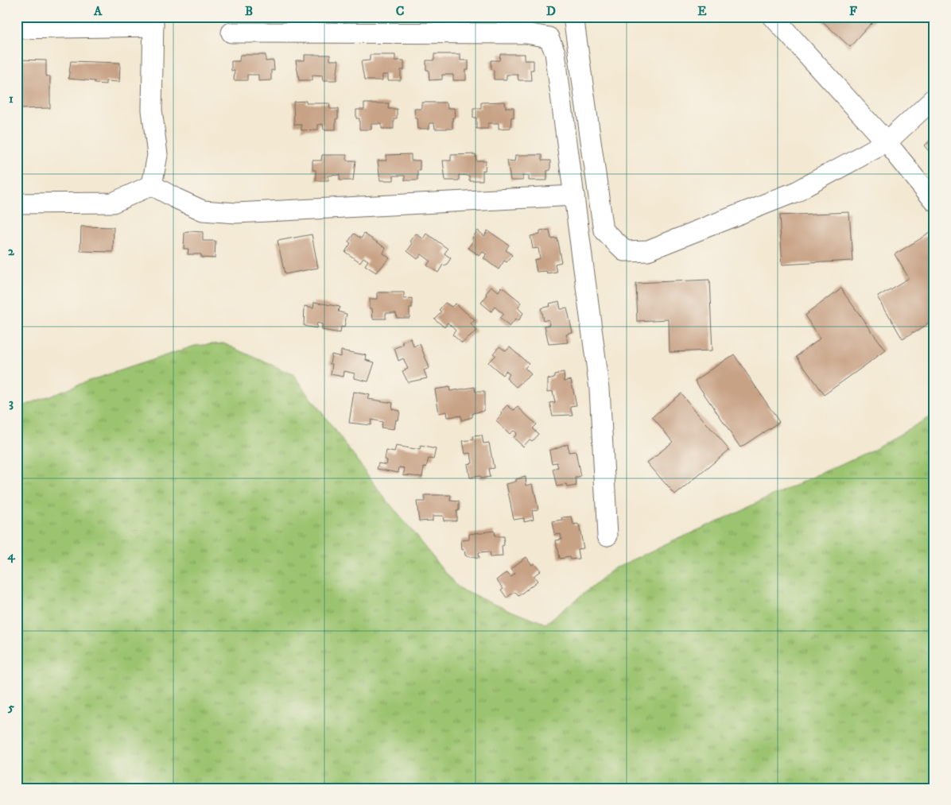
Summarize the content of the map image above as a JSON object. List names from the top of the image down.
{
  "grid": {
    "columns": [
      "A",
      "B",
      "C",
      "D",
      "E",
      "F"
    ],
    "rows": [
      "1",
      "2",
      "3",
      "4",
      "5"
    ]
  }
}
